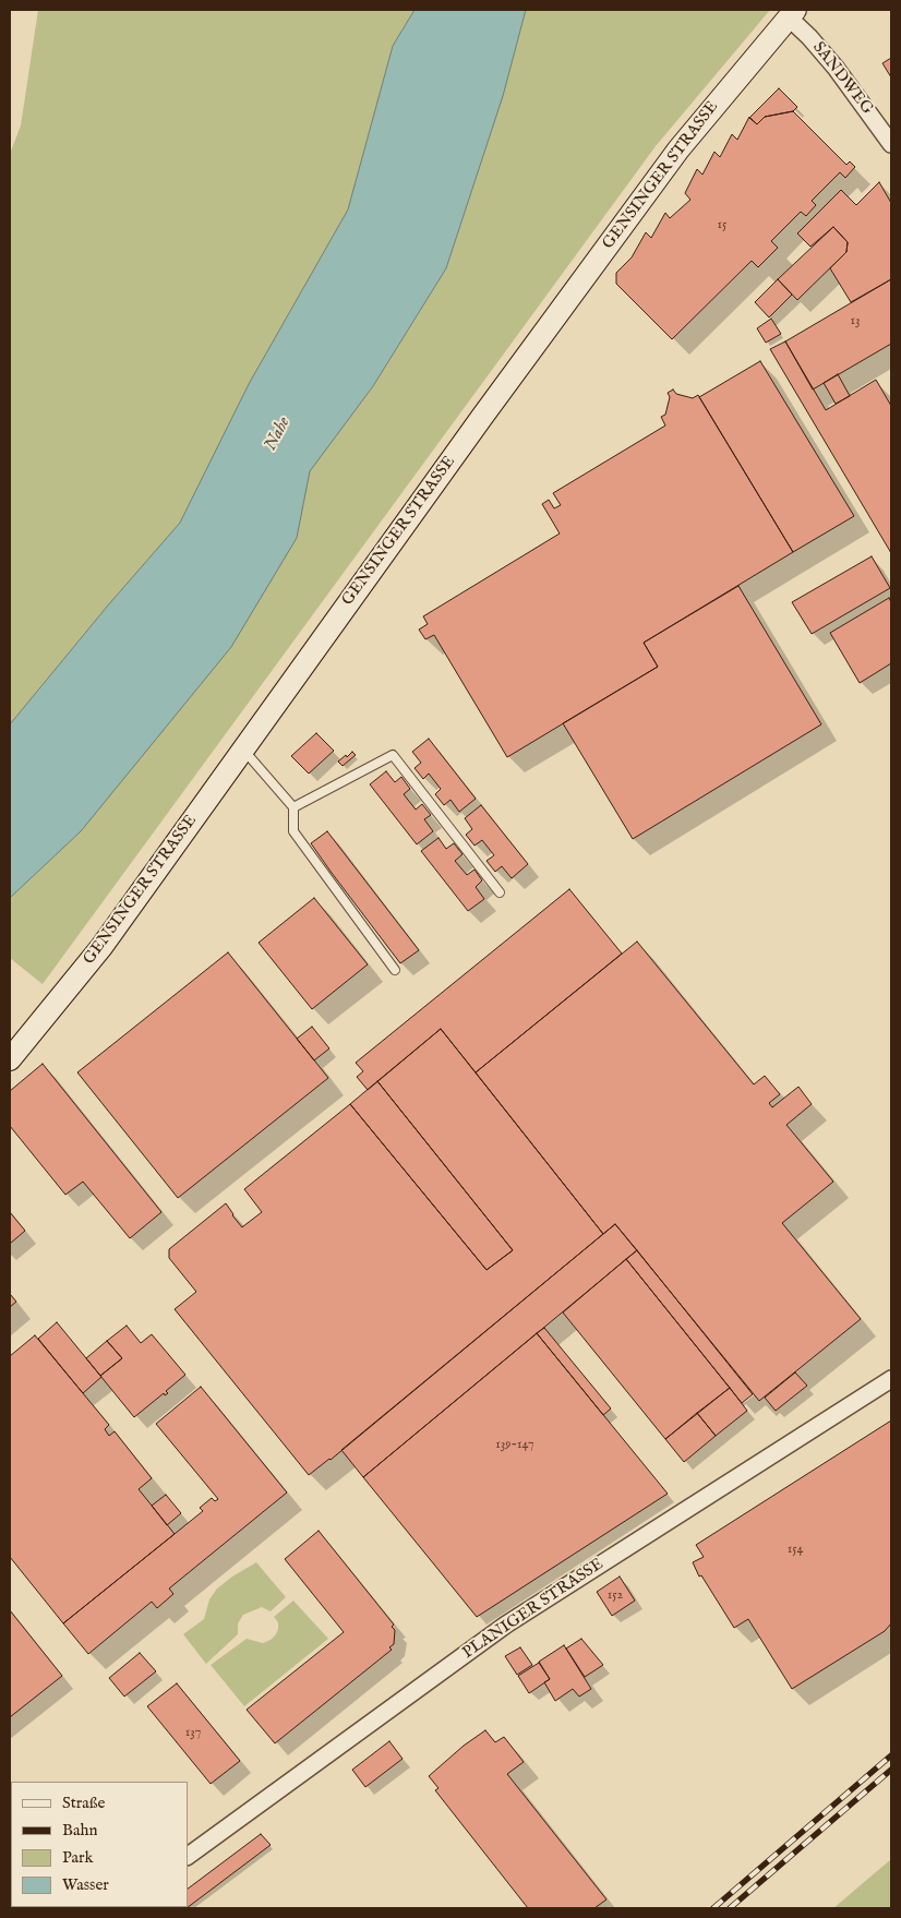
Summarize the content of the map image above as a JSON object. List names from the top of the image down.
{
  "streets": {
    "street": ["SANDWEG", "GENSINGER STRASSE", "PLANIGER STRASSE"]
  },
  "crossings": [
    ["SANDWEG", "GENSINGER STRASSE"]
  ],
  "water": ["Nahe"],
  "house_numbers": [
    "15",
    "13",
    "139-147",
    "154",
    "152",
    "137"
  ],
  "legend": [
    "Straße",
    "Bahn",
    "Park",
    "Wasser"
  ]
}
